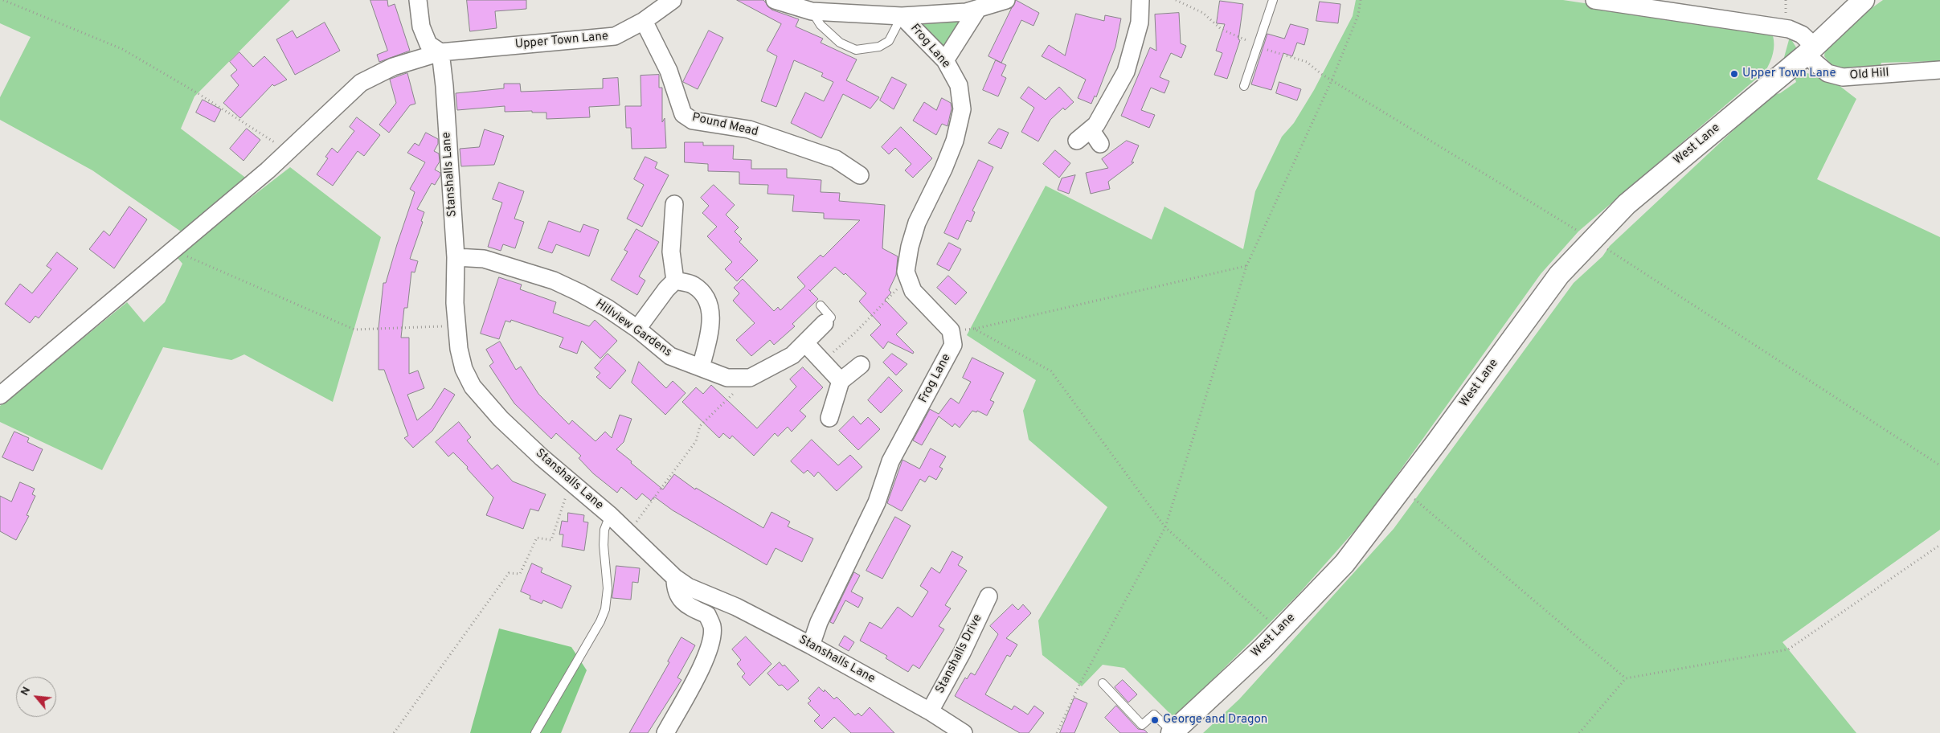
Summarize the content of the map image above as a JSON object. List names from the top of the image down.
{
  "streets": {
    "street": [
      "Upper Town Lane",
      "Frog Lane",
      "Old Hill",
      "Pound Mead",
      "West Lane",
      "Stanshalls Lane",
      "Hillview Gardens",
      "Stanshalls Drive"
    ]
  },
  "crossings": [
    ["Upper Town Lane", "Pound Mead"],
    ["Upper Town Lane", "Stanshalls Lane"],
    ["Frog Lane", "Stanshalls Lane"],
    ["Old Hill", "West Lane"],
    ["Stanshalls Lane", "Hillview Gardens"],
    ["Stanshalls Lane", "Stanshalls Drive"]
  ],
  "places": ["Upper Town Lane", "George and Dragon"],
  "north": "top left"
}
